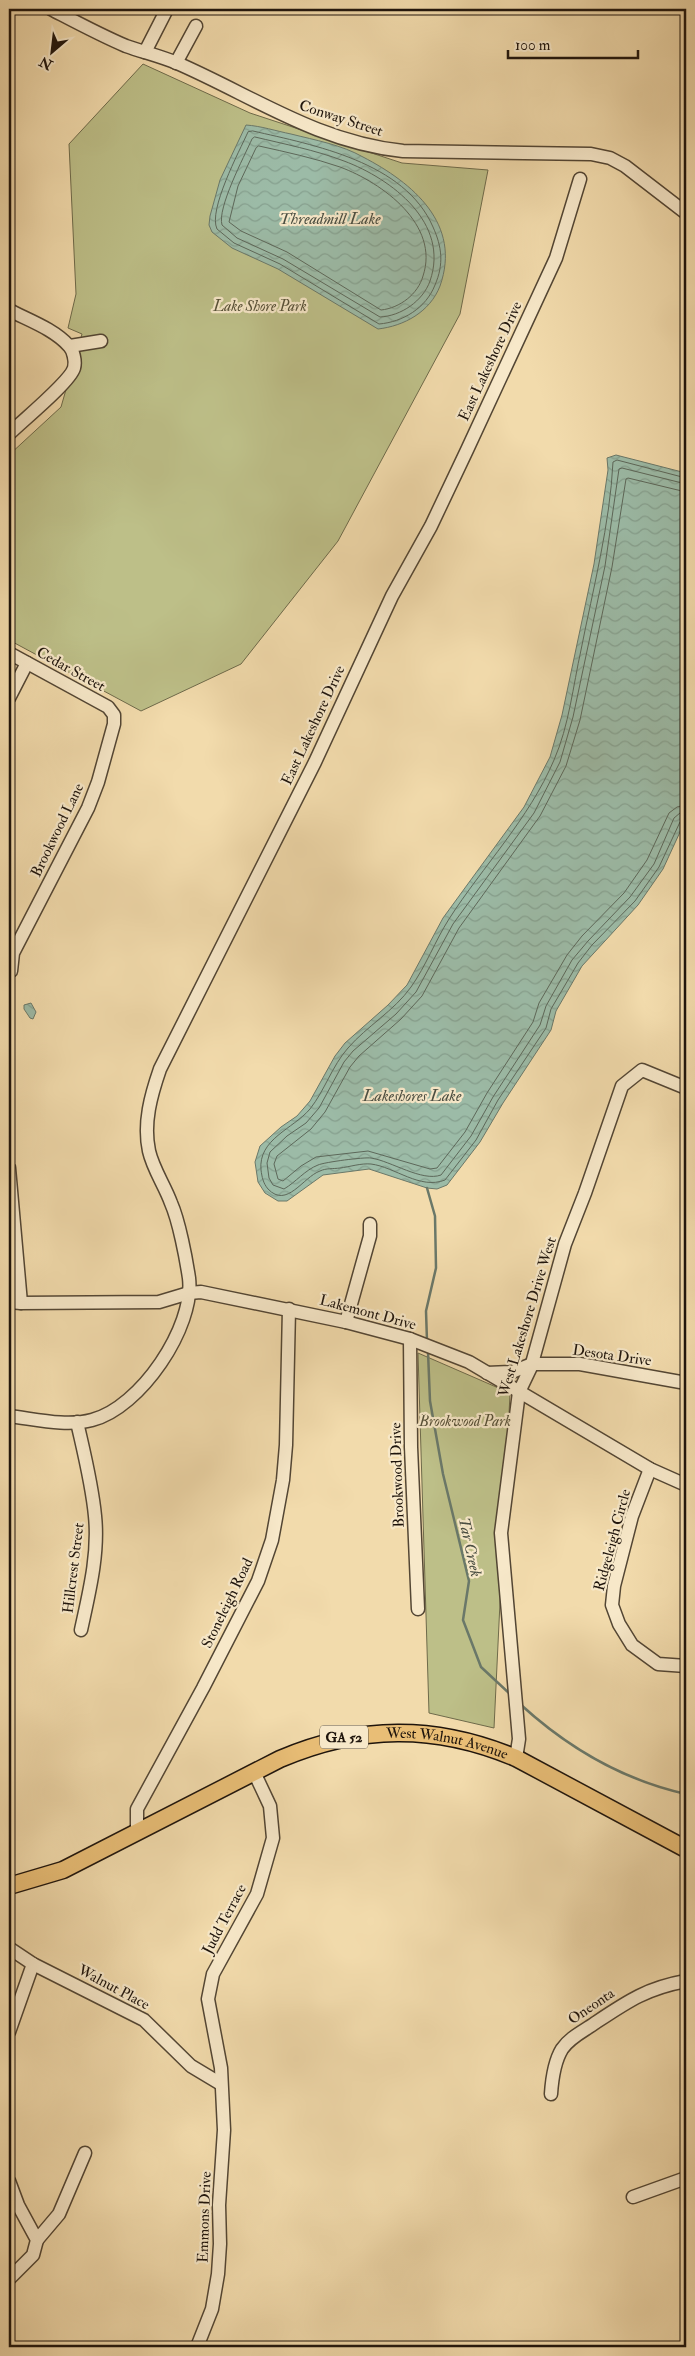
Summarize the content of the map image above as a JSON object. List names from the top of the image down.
{
  "streets": {
    "main road": ["GA 52", "West Walnut Avenue"],
    "street": [
      "Conway Street",
      "East Lakeshore Drive",
      "Cedar Street",
      "Brookwood Lane",
      "Lakemont Drive",
      "West Lakeshore Drive West",
      "Desota Drive",
      "Brookwood Drive",
      "Ridgeleigh Circle",
      "Hillcrest Street",
      "Stoneleigh Road",
      "Judd Terrace",
      "Walnut Place",
      "Oneonta",
      "Emmons Drive"
    ]
  },
  "crossings": [
    ["East Lakeshore Drive", "Lakemont Drive"],
    ["Cedar Street", "Brookwood Lane"],
    ["Lakemont Drive", "West Lakeshore Drive West"],
    ["Lakemont Drive", "Desota Drive"],
    ["Lakemont Drive", "Brookwood Drive"],
    ["Lakemont Drive", "Ridgeleigh Circle"],
    ["Lakemont Drive", "Stoneleigh Road"],
    ["West Lakeshore Drive West", "Desota Drive"],
    ["West Lakeshore Drive West", "West Walnut Avenue"],
    ["Stoneleigh Road", "West Walnut Avenue"],
    ["West Walnut Avenue", "Judd Terrace"],
    ["Judd Terrace", "Walnut Place"],
    ["Judd Terrace", "Emmons Drive"],
    ["Walnut Place", "Emmons Drive"]
  ],
  "water": ["Threadmill Lake", "Lakeshores Lake", "Tar Creek"],
  "parks": ["Lake Shore Park", "Brookwood Park"],
  "scale_bar": "100 m",
  "north": "bottom left"
}
